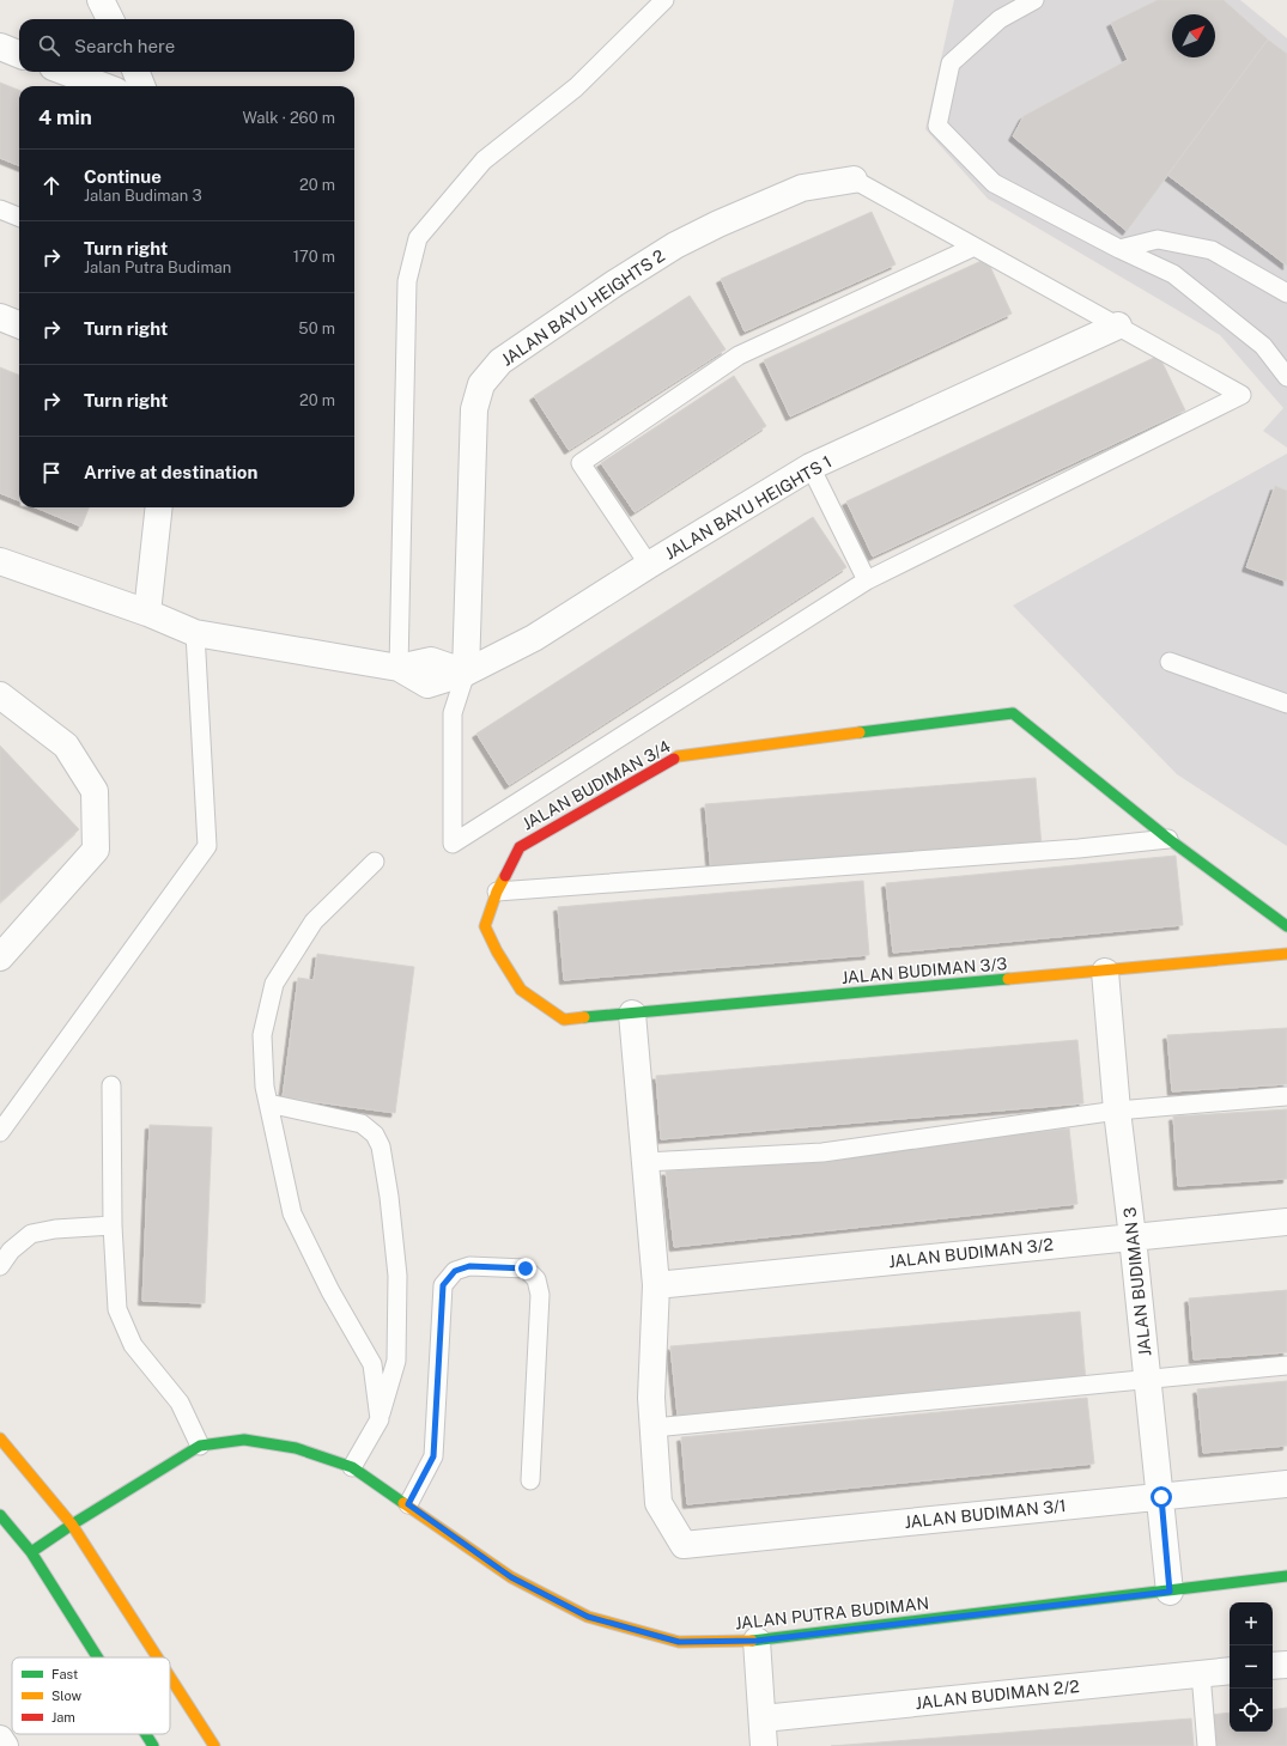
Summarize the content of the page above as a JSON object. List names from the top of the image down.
{
  "streets": {
    "street": [
      "JALAN BAYU HEIGHTS 2",
      "JALAN BAYU HEIGHTS 1",
      "JALAN BUDIMAN 3/4",
      "JALAN BUDIMAN 3/3",
      "JALAN BUDIMAN 3/2",
      "JALAN BUDIMAN 3",
      "JALAN BUDIMAN 3/1",
      "JALAN PUTRA BUDIMAN",
      "JALAN BUDIMAN 2/2"
    ]
  },
  "crossings": [
    ["JALAN BAYU HEIGHTS 2", "JALAN BAYU HEIGHTS 1"],
    ["JALAN BUDIMAN 3/4", "JALAN BUDIMAN 3/3"],
    ["JALAN BUDIMAN 3/3", "JALAN BUDIMAN 3"],
    ["JALAN BUDIMAN 3/2", "JALAN BUDIMAN 3"],
    ["JALAN BUDIMAN 3", "JALAN BUDIMAN 3/1"],
    ["JALAN BUDIMAN 3", "JALAN PUTRA BUDIMAN"]
  ],
  "legend": ["Fast", "Slow", "Jam"],
  "north": "top right",
  "page": {
    "search": "Search here",
    "heading": ["4 min", "Walk · 260 m"],
    "list": [
      ["Continue", "Jalan Budiman 3", "20 m"],
      ["Turn right", "Jalan Putra Budiman", "170 m"],
      ["Turn right", "50 m"],
      ["Turn right", "20 m"],
      "Arrive at destination"
    ],
    "map_buttons": ["+", "−"]
  }
}
